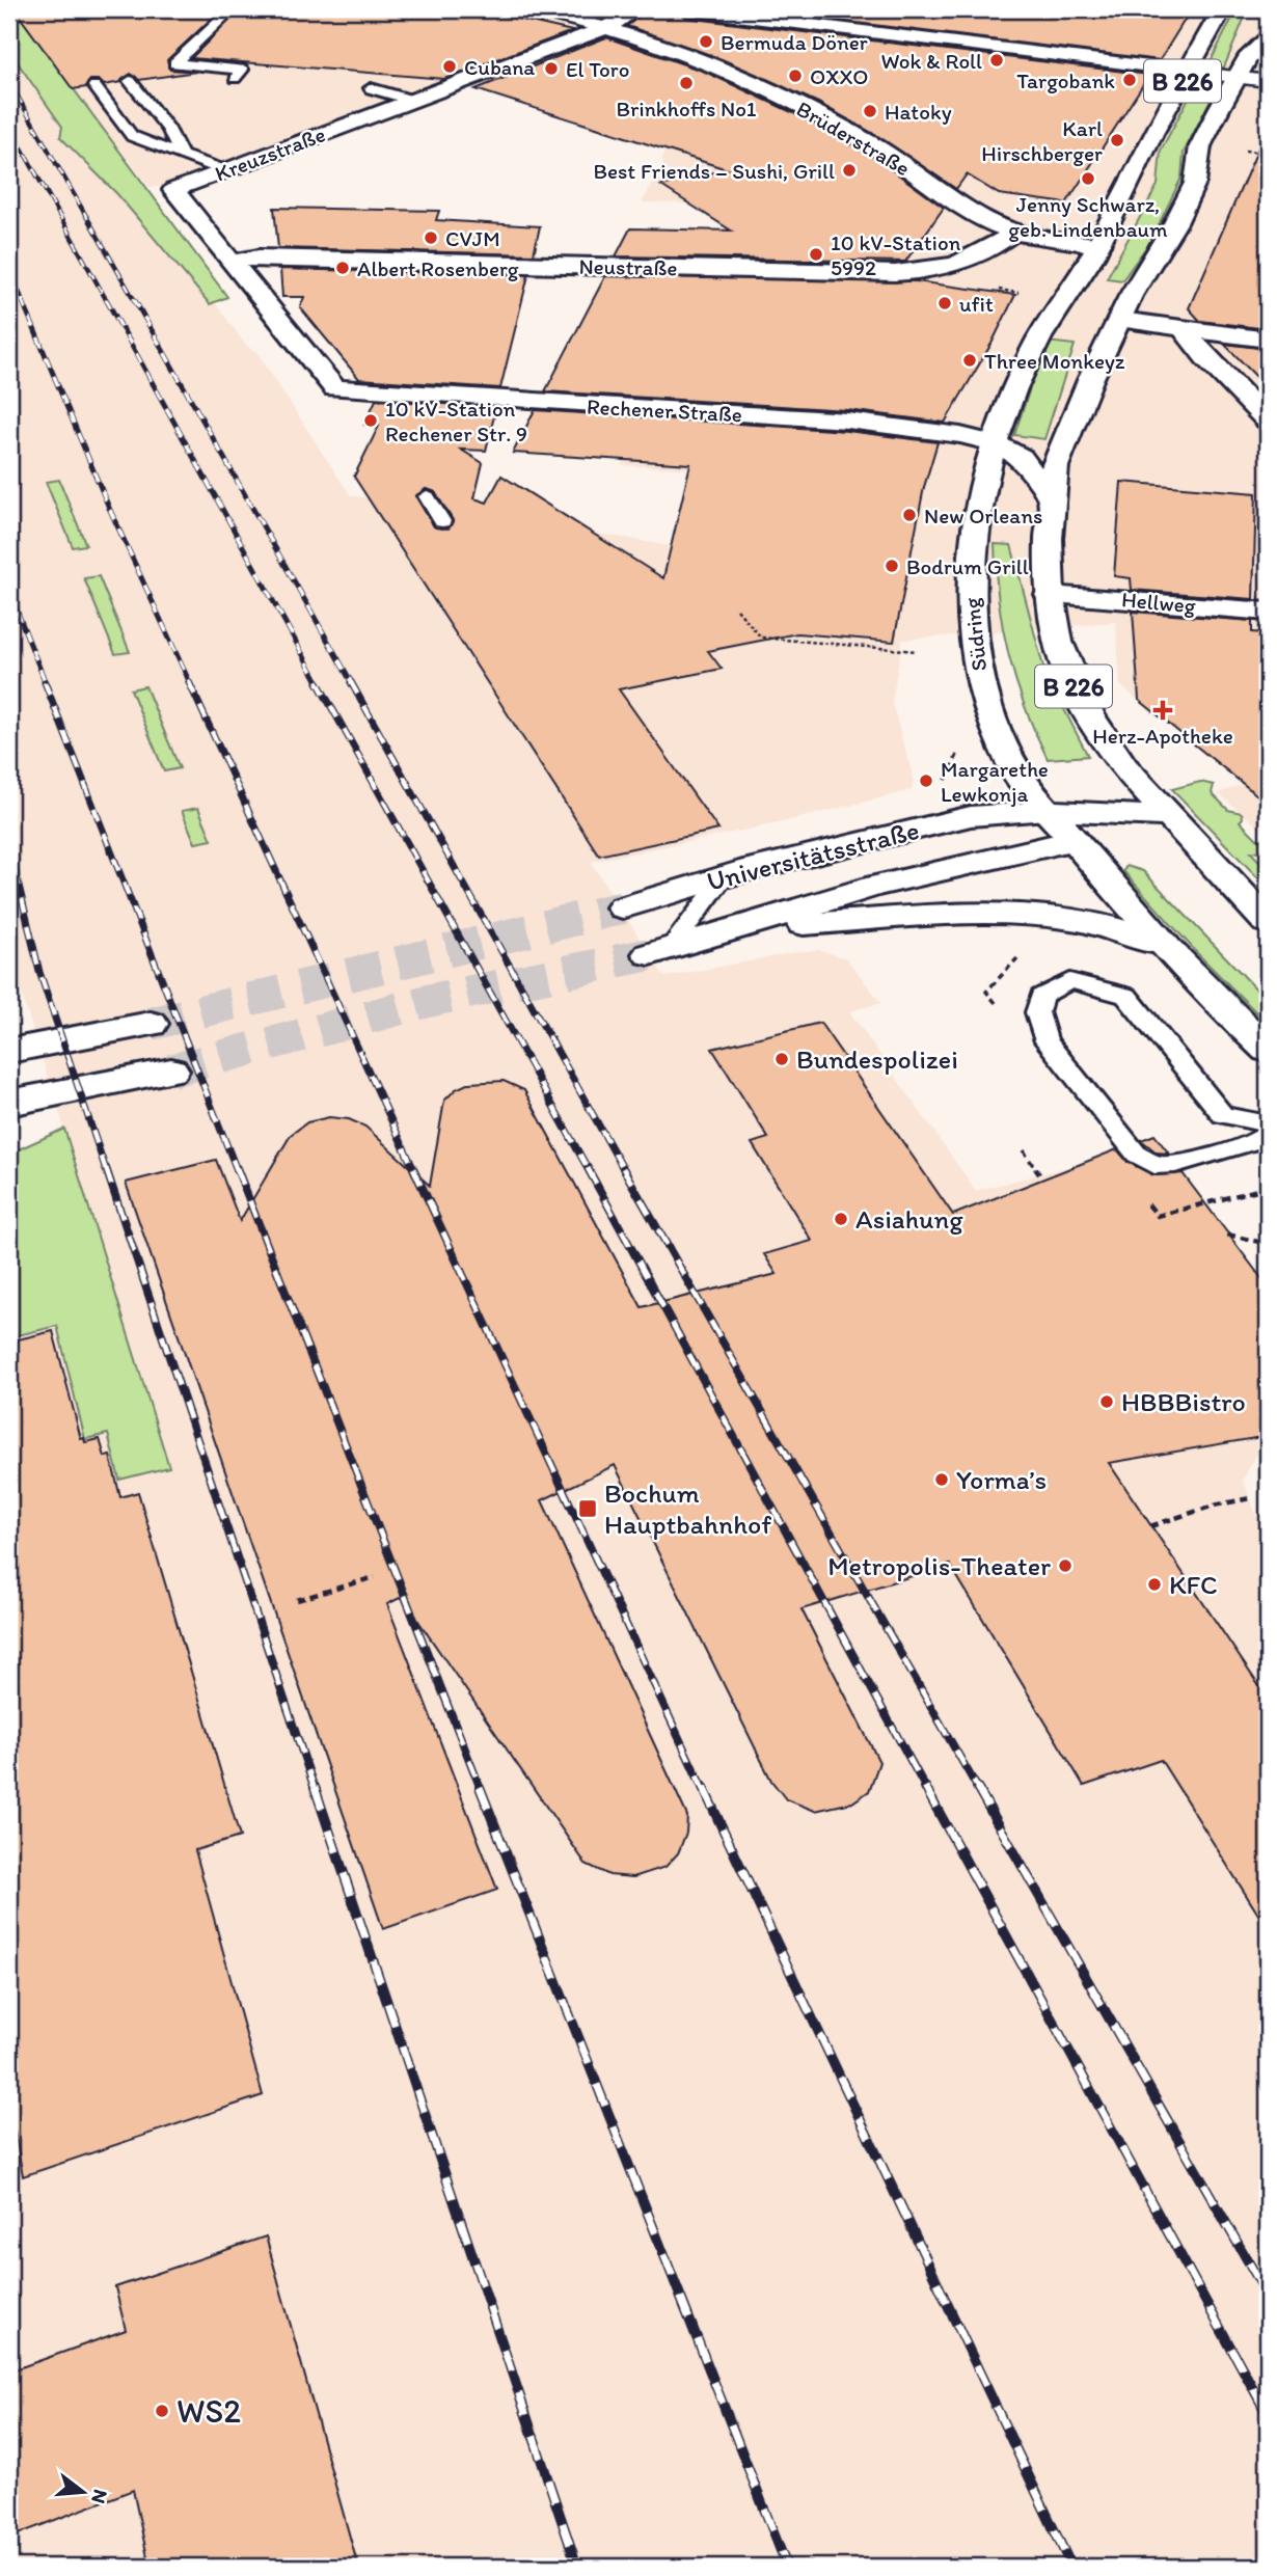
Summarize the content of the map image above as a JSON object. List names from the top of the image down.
{
  "streets": {
    "main road": [
      "B 226",
      "Brüderstraße",
      "Kreuzstraße",
      "Neustraße",
      "Rechener Straße",
      "Hellweg",
      "Südring",
      "Universitätsstraße"
    ]
  },
  "crossings": [
    ["B 226", "Hellweg"],
    ["B 226", "Südring"],
    ["B 226", "Universitätsstraße"],
    ["Brüderstraße", "Kreuzstraße"],
    ["Brüderstraße", "Neustraße"],
    ["Brüderstraße", "Südring"],
    ["Kreuzstraße", "Neustraße"],
    ["Kreuzstraße", "Rechener Straße"],
    ["Rechener Straße", "Südring"],
    ["Südring", "Universitätsstraße"]
  ],
  "places": {
    "other": [
      "Bermuda Döner",
      "Wok & Roll",
      "Cubana",
      "El Toro",
      "OXXO",
      "Targobank",
      "Brinkhoffs No1",
      "Hatoky",
      "Karl Hirschberger",
      "Best Friends – Sushi, Grill",
      "Jenny Schwarz, geb. Lindenbaum",
      "CVJM",
      "10 kV-Station 5992",
      "Albert Rosenberg",
      "ufit",
      "Three Monkeyz",
      "10 kV-Station Rechener Str. 9",
      "New Orleans",
      "Bodrum Grill",
      "Margarethe Lewkonja",
      "Bundespolizei",
      "Asiahung",
      "HBBBistro",
      "Yorma’s",
      "Metropolis-Theater",
      "KFC",
      "WS2"
    ],
    "health": ["Herz-Apotheke"],
    "transit": ["Bochum Hauptbahnhof"]
  },
  "north": "right"
}
